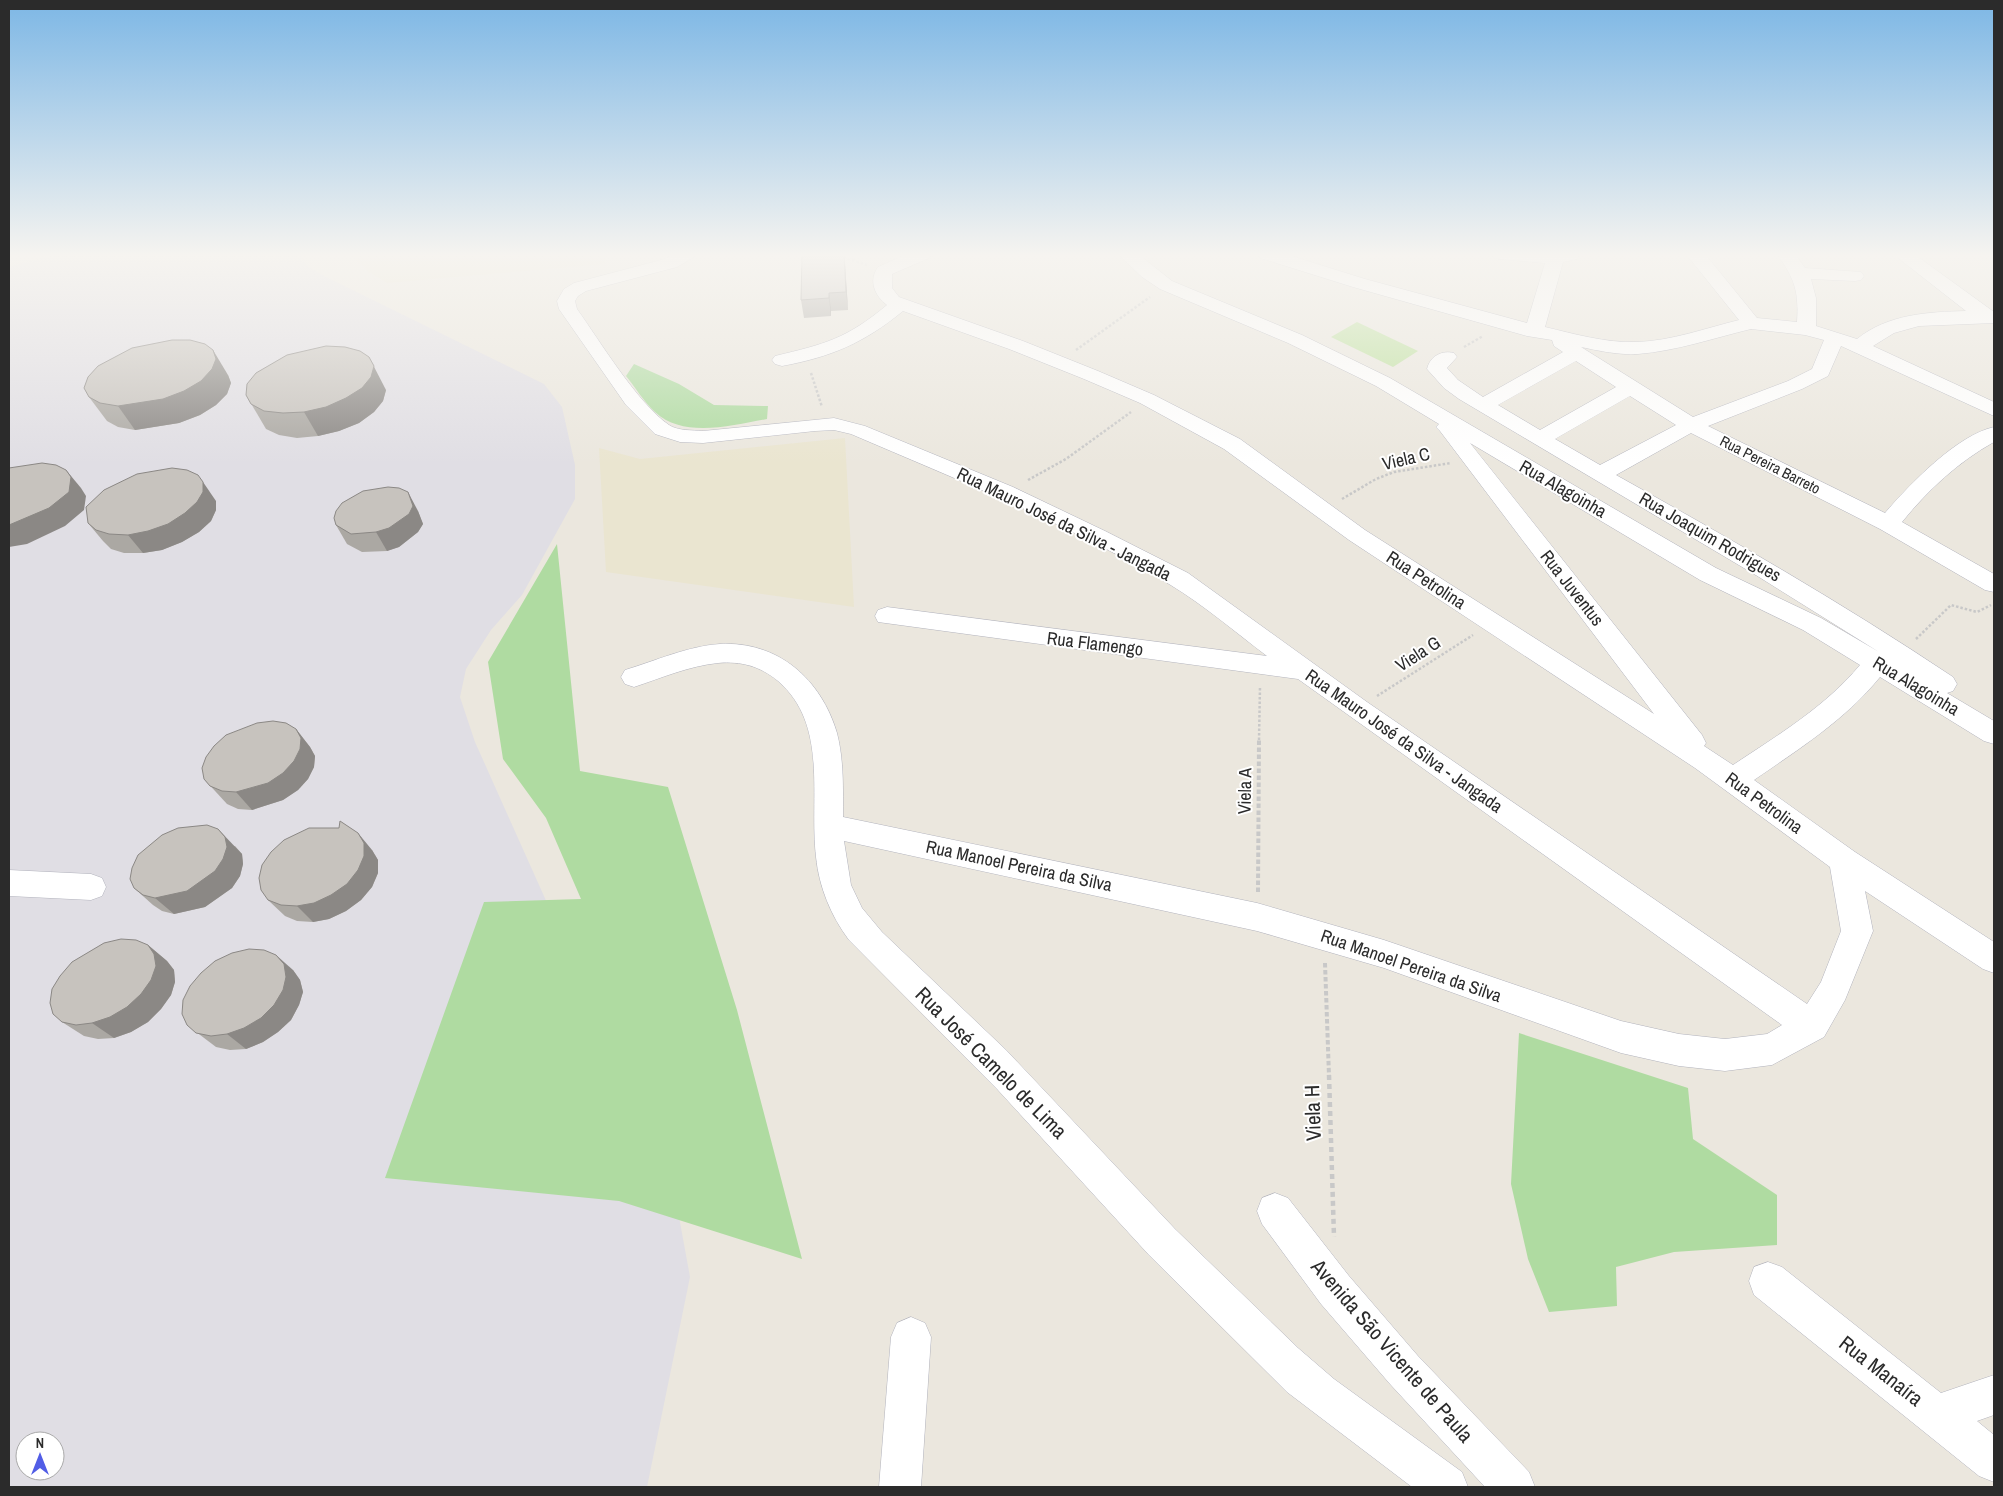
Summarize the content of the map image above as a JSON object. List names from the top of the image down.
{
  "streets": {
    "street": [
      "Rua Pereira Barreto",
      "Rua Alagoinha",
      "Rua Mauro José da Silva - Jangada",
      "Rua Joaquim Rodrigues",
      "Rua Petrolina",
      "Rua Juventus",
      "Rua Flamengo",
      "Rua Manoel Pereira da Silva",
      "Rua José Camelo de Lima",
      "Avenida São Vicente de Paula",
      "Rua Manaíra"
    ],
    "path": [
      "Viela C",
      "Viela G",
      "Viela A",
      "Viela H"
    ]
  },
  "crossings": [
    ["Viela C", "Rua Petrolina"],
    ["Viela C", "Rua Juventus"],
    ["Rua Alagoinha", "Rua Joaquim Rodrigues"],
    ["Rua Alagoinha", "Rua Juventus"],
    ["Rua Mauro José da Silva - Jangada", "Rua Flamengo"],
    ["Rua Mauro José da Silva - Jangada", "Viela G"],
    ["Rua Mauro José da Silva - Jangada", "Rua Manoel Pereira da Silva"],
    ["Rua Petrolina", "Rua Juventus"],
    ["Rua Petrolina", "Viela G"],
    ["Rua Petrolina", "Rua Manoel Pereira da Silva"],
    ["Rua Flamengo", "Viela A"],
    ["Viela A", "Rua Manoel Pereira da Silva"],
    ["Rua Manoel Pereira da Silva", "Rua José Camelo de Lima"],
    ["Rua Manoel Pereira da Silva", "Viela H"]
  ],
  "north": "top"
}
